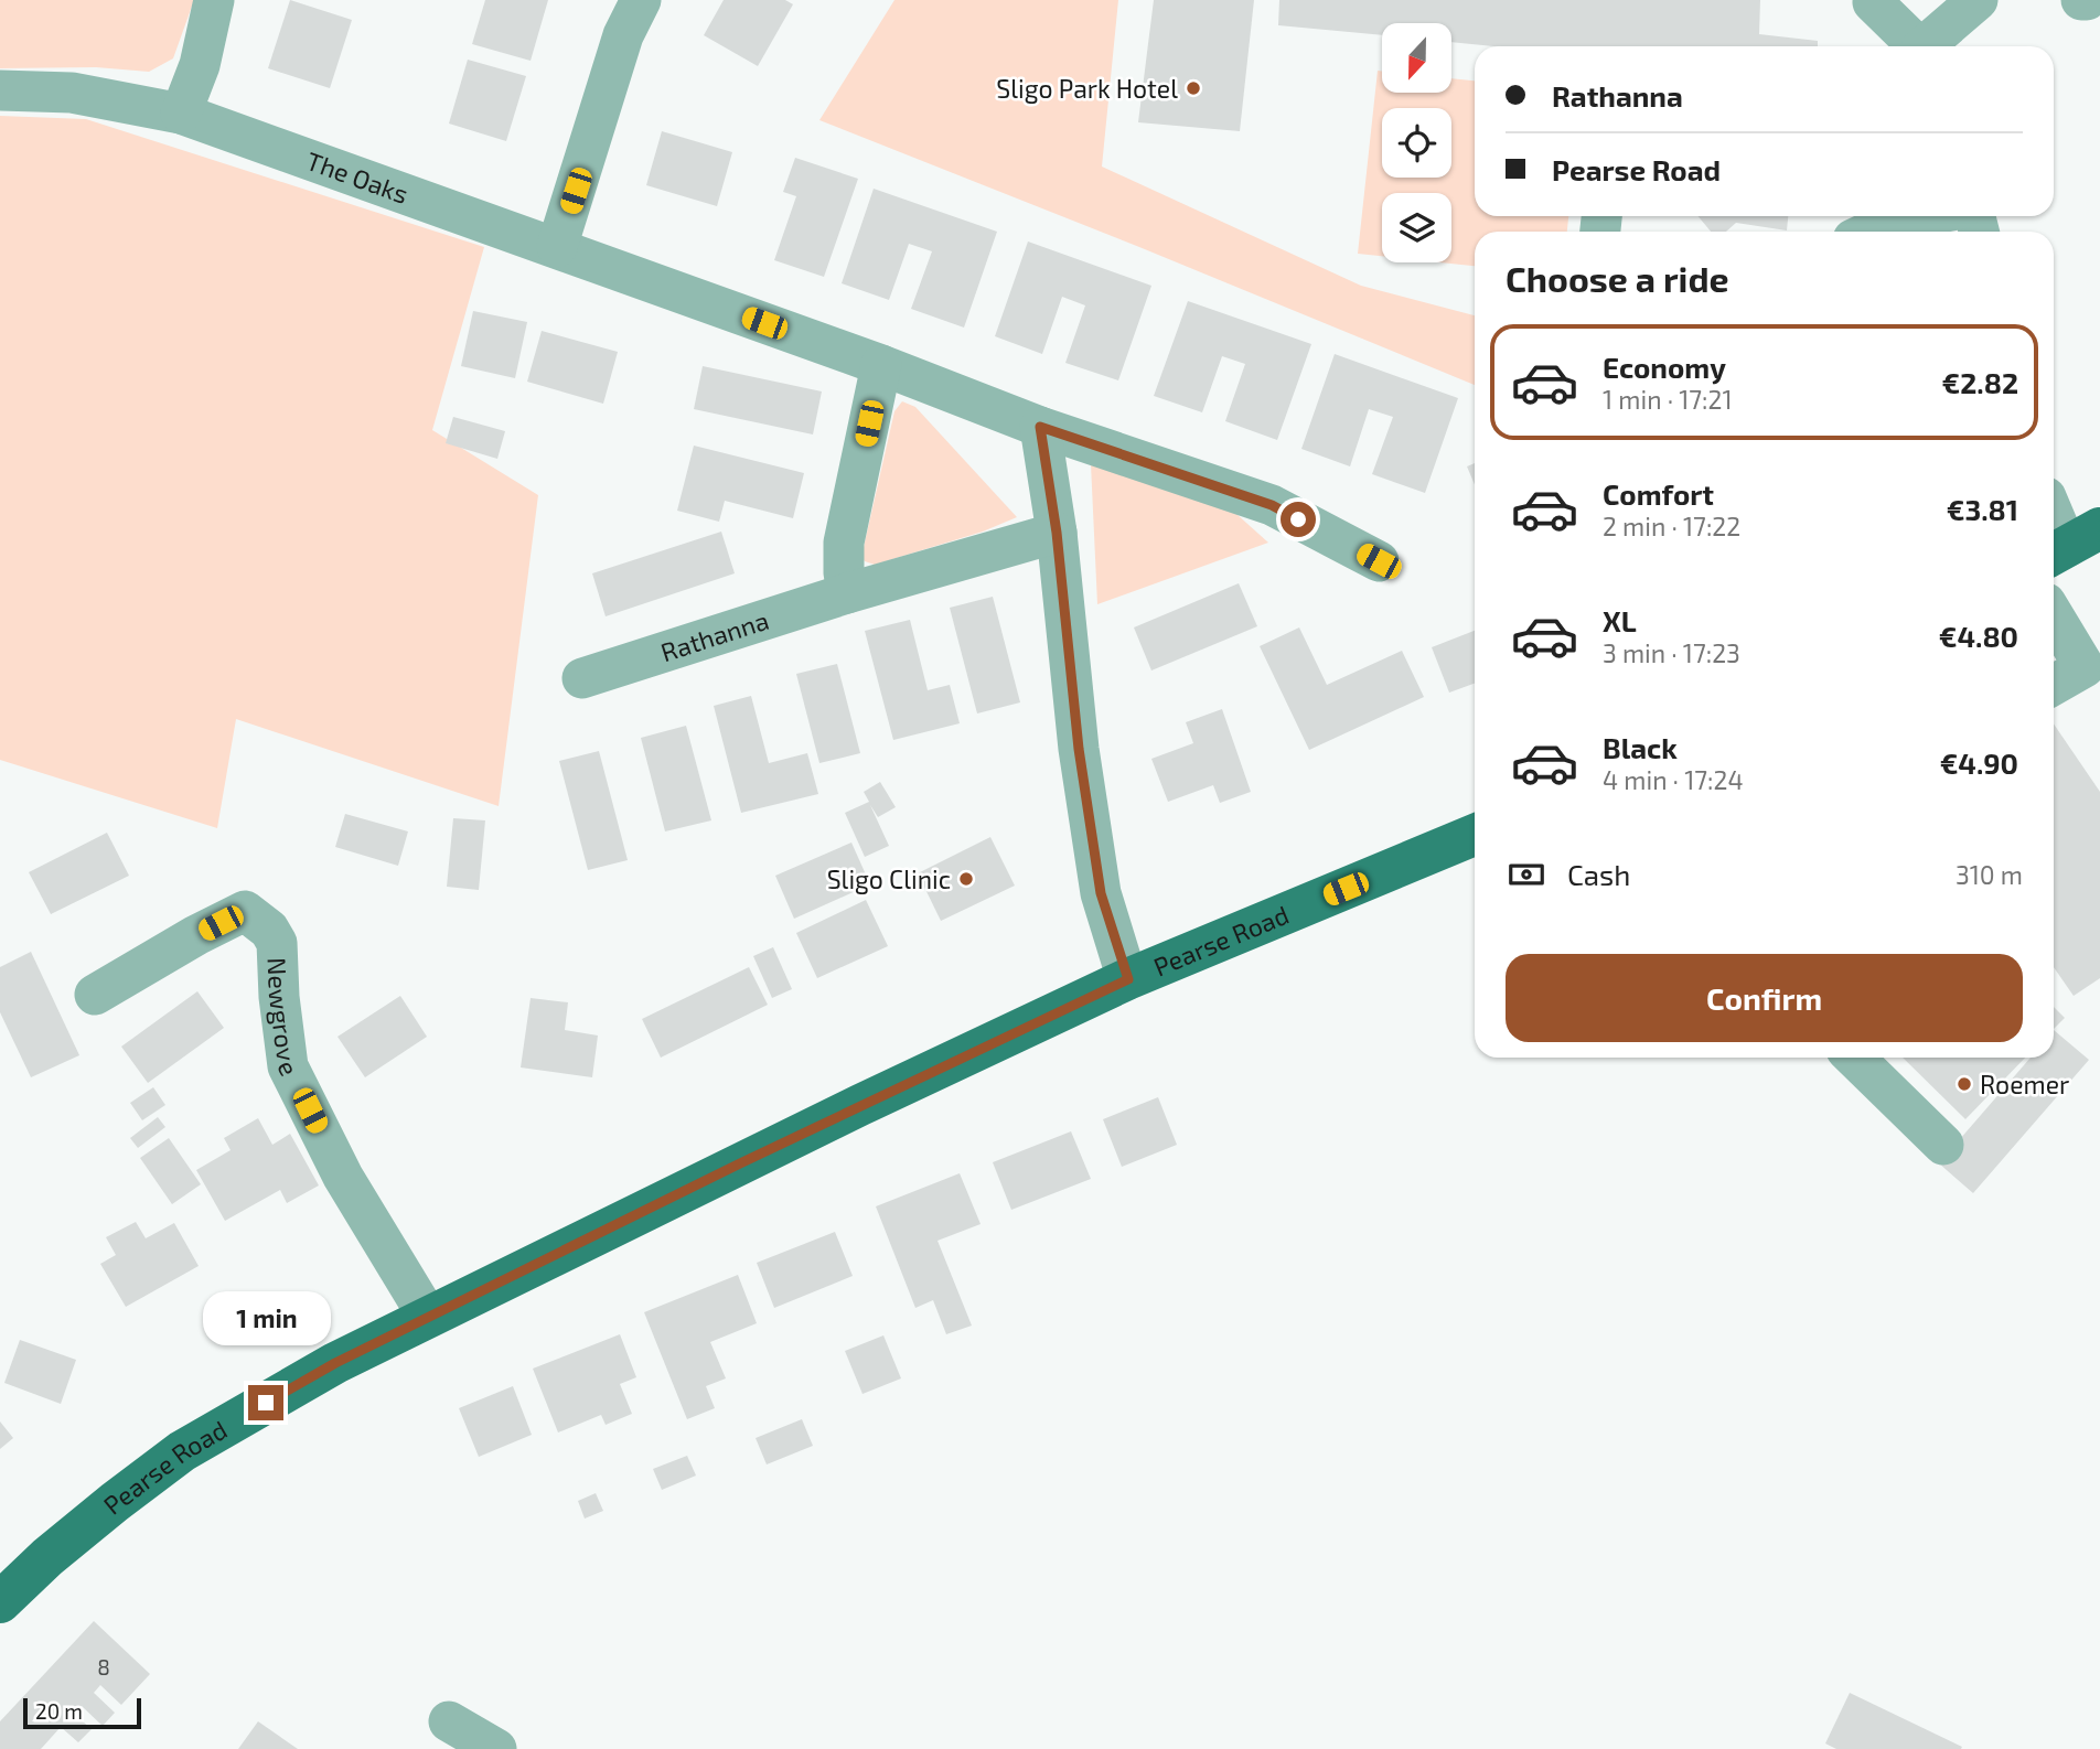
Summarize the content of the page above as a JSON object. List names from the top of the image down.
{
  "streets": {
    "main road": ["Pearse Road"],
    "street": ["The Oaks", "Rathanna", "Newgrove"]
  },
  "crossings": [
    ["Pearse Road", "Newgrove"]
  ],
  "places": ["Sligo Park Hotel", "Sligo Clinic", "Roemer"],
  "house_numbers": ["8"],
  "scale_bar": "20 m",
  "north": "bottom",
  "page": {
    "banner": ["Rathanna", "Pearse Road"],
    "heading": "Choose a ride",
    "list": [
      {
        "name": "Economy",
        "note": "1 min · 17:21",
        "value": "€2.82"
      },
      {
        "name": "Comfort",
        "note": "2 min · 17:22",
        "value": "€3.81"
      },
      {
        "name": "XL",
        "note": "3 min · 17:23",
        "value": "€4.80"
      },
      {
        "name": "Black",
        "note": "4 min · 17:24",
        "value": "€4.90"
      }
    ],
    "pay": ["Cash", "310 m"],
    "buttons": "Confirm",
    "bubble": "1 min",
    "scale": "20 m"
  }
}
